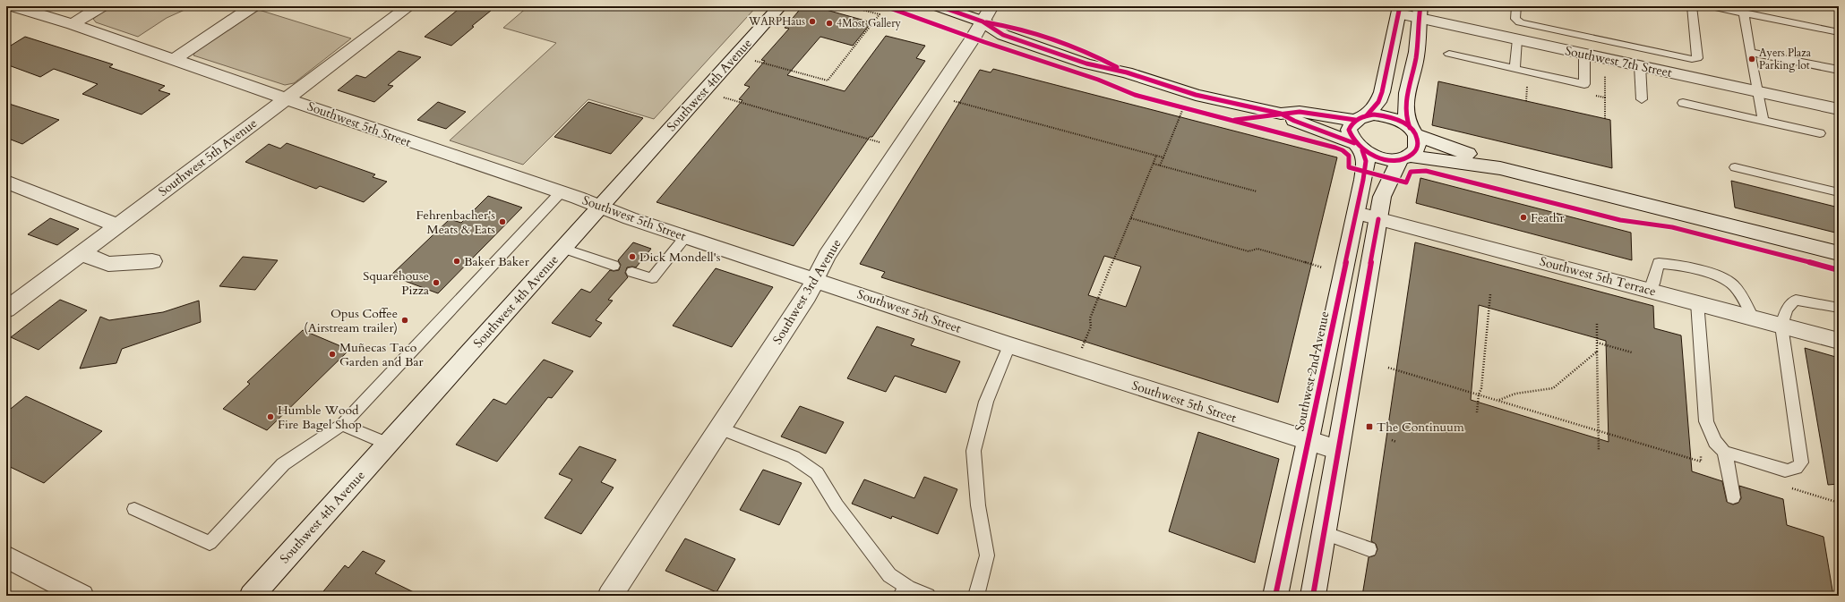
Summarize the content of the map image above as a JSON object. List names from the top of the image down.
{
  "streets": {
    "street": [
      "Southwest 7th Street",
      "Southwest 4th Avenue",
      "Southwest 5th Street",
      "Southwest 5th Avenue",
      "Southwest 5th Terrace",
      "Southwest 3rd Avenue",
      "Southwest 2nd Avenue"
    ]
  },
  "crossings": [
    ["Southwest 4th Avenue", "Southwest 5th Street"],
    ["Southwest 5th Street", "Southwest 5th Avenue"],
    ["Southwest 5th Street", "Southwest 3rd Avenue"],
    ["Southwest 5th Street", "Southwest 2nd Avenue"],
    ["Southwest 5th Terrace", "Southwest 2nd Avenue"]
  ],
  "places": {
    "other": [
      "WARPHaus",
      "4Most Gallery",
      "Ayers Plaza Parking lot",
      "Feathr",
      "Fehrenbacher's Meats & Eats",
      "Dick Mondell's",
      "Baker Baker",
      "Squarehouse Pizza",
      "Opus Coffee (Airstream trailer)",
      "Muñecas Taco Garden and Bar",
      "Humble Wood Fire Bagel Shop"
    ],
    "transit": ["The Continuum"]
  }
}
